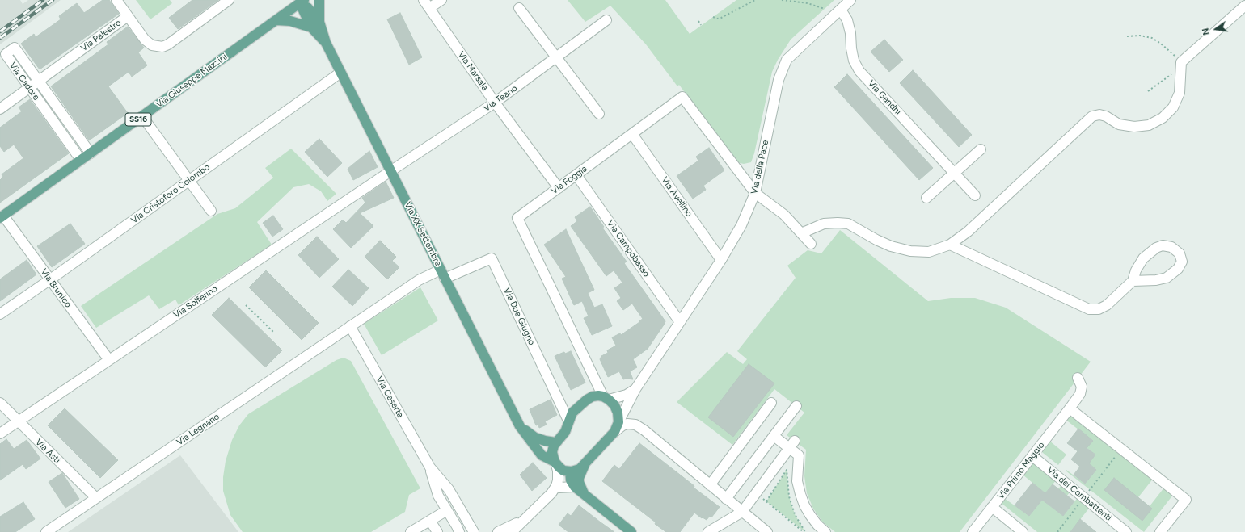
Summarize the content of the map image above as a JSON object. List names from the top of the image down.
{
  "streets": {
    "main road": ["Via Giuseppe Mazzini", "SS16", "Via XX Settembre"],
    "street": [
      "Via Palestro",
      "Via Marsala",
      "Via Cadore",
      "Via Gandhi",
      "Via Teano",
      "Via della Pace",
      "Via Foggia",
      "Via Cristoforo Colombo",
      "Via Avellino",
      "Via Campobasso",
      "Via Brunico",
      "Via Solferino",
      "Via Due Giugno",
      "Via Caserta",
      "Via Legnano",
      "Via Asti",
      "Via Primo Maggio",
      "Via dei Combattenti"
    ]
  },
  "crossings": [
    ["Via Palestro", "Via Cadore"],
    ["Via Marsala", "Via Teano"],
    ["Via Marsala", "Via Foggia"],
    ["Via Giuseppe Mazzini", "Via Cadore"],
    ["Via Giuseppe Mazzini", "Via XX Settembre"],
    ["Via Giuseppe Mazzini", "Via Brunico"],
    ["Via Gandhi", "Via della Pace"],
    ["Via Teano", "Via XX Settembre"],
    ["Via Teano", "Via Solferino"],
    ["Via della Pace", "Via Foggia"],
    ["Via della Pace", "Via Avellino"],
    ["Via della Pace", "Via Campobasso"],
    ["Via Foggia", "Via Avellino"],
    ["Via Foggia", "Via Campobasso"],
    ["Via Cristoforo Colombo", "Via XX Settembre"],
    ["Via Cristoforo Colombo", "Via Brunico"],
    ["Via XX Settembre", "Via Solferino"],
    ["Via XX Settembre", "Via Due Giugno"],
    ["Via XX Settembre", "Via Legnano"],
    ["Via Brunico", "Via Solferino"],
    ["Via Solferino", "Via Asti"],
    ["Via Due Giugno", "Via Legnano"],
    ["Via Caserta", "Via Legnano"],
    ["Via Legnano", "Via Asti"],
    ["Via Primo Maggio", "Via dei Combattenti"]
  ],
  "north": "left"
}
